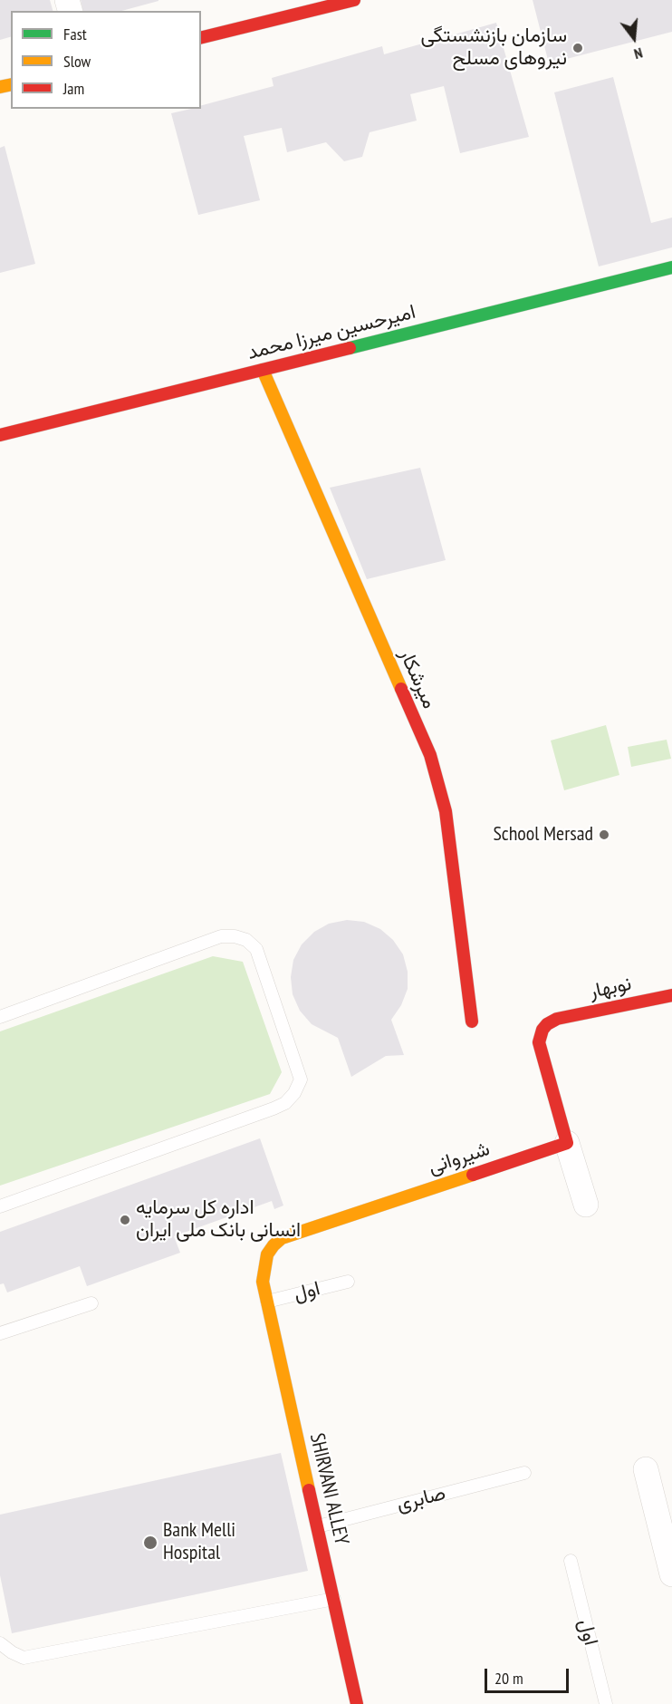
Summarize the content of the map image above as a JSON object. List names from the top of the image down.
{
  "streets": {
    "street": [
      "امیرحسین میرزا محمد",
      "میرشکار",
      "نوبهار",
      "شیروانی",
      "SHIRVANI ALLEY"
    ],
    "lane": ["اول", "صابری"]
  },
  "crossings": [
    ["امیرحسین میرزا محمد", "میرشکار"],
    ["نوبهار", "شیروانی"],
    ["شیروانی", "SHIRVANI ALLEY"],
    ["اول", "SHIRVANI ALLEY"],
    ["SHIRVANI ALLEY", "صابری"]
  ],
  "places": [
    "سازمان بازنشستگی نیروهای مسلح",
    "School Mersad",
    "اداره کل سرمایه انسانی بانک ملی ایران",
    "Bank Melli Hospital"
  ],
  "legend": ["Fast", "Slow", "Jam"],
  "scale_bar": "20 m",
  "north": "bottom"
}
